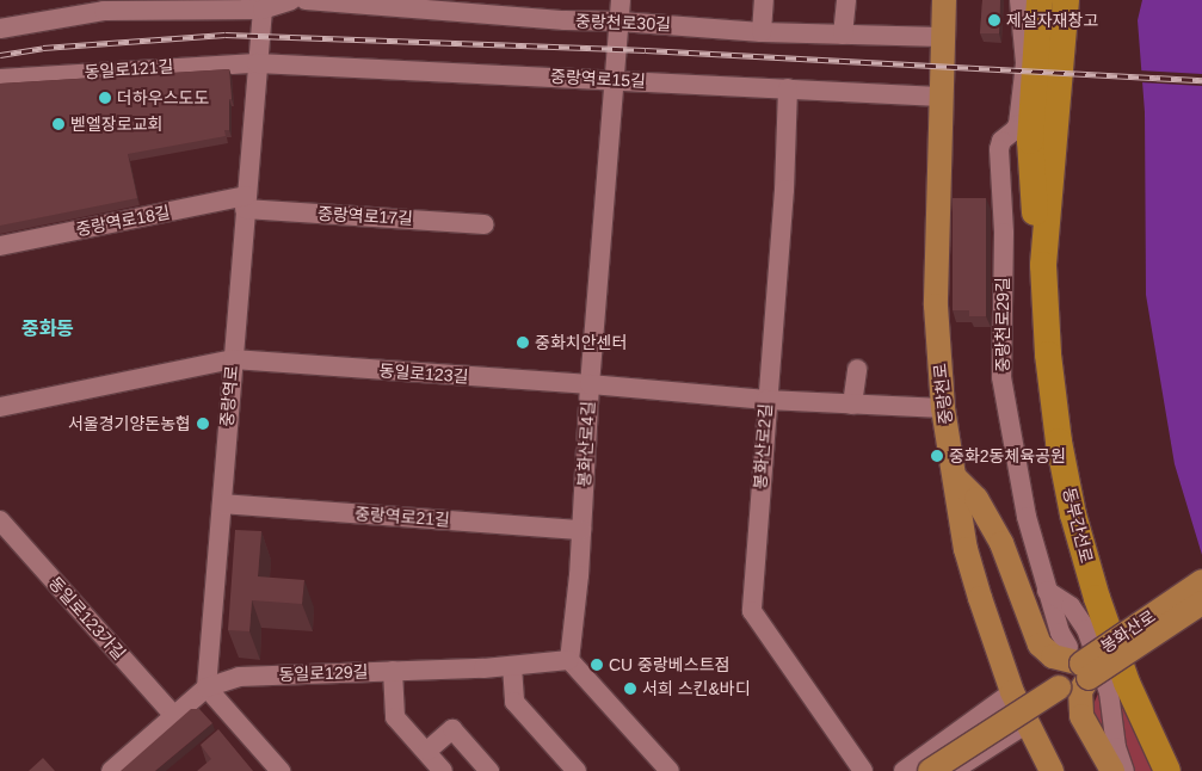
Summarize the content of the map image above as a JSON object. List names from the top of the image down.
{
  "streets": {
    "highway": ["동부간선로"],
    "main road": ["중랑천로", "봉화산로"],
    "street": [
      "중랑천로30길",
      "동일로121길",
      "중랑역로15길",
      "중랑역로17길",
      "중랑역로18길",
      "중랑천로29길",
      "동일로123길",
      "중랑역로",
      "봉화산로4길",
      "봉화산로2길",
      "중랑역로21길",
      "동일로123가길",
      "동일로129길"
    ]
  },
  "crossings": [
    ["중랑천로30길", "중랑천로"],
    ["중랑천로30길", "봉화산로4길"],
    ["동일로121길", "중랑역로15길"],
    ["동일로121길", "중랑역로"],
    ["중랑역로15길", "중랑천로"],
    ["중랑역로15길", "중랑역로"],
    ["중랑역로15길", "봉화산로4길"],
    ["중랑역로15길", "봉화산로2길"],
    ["중랑역로17길", "중랑역로18길"],
    ["중랑역로17길", "중랑역로"],
    ["중랑역로18길", "중랑역로"],
    ["중랑천로29길", "봉화산로"],
    ["동일로123길", "중랑천로"],
    ["동일로123길", "중랑역로"],
    ["동일로123길", "봉화산로4길"],
    ["동일로123길", "봉화산로2길"],
    ["중랑역로", "중랑역로21길"],
    ["중랑역로", "동일로129길"],
    ["봉화산로4길", "중랑역로21길"],
    ["봉화산로4길", "동일로129길"],
    ["동일로123가길", "동일로129길"]
  ],
  "districts": ["중화동"],
  "places": [
    "제설자재창고",
    "더하우스도도",
    "벧엘장로교회",
    "중화치안센터",
    "서울경기양돈농협",
    "중화2동체육공원",
    "CU 중랑베스트점",
    "서희 스킨&바디"
  ]
}
